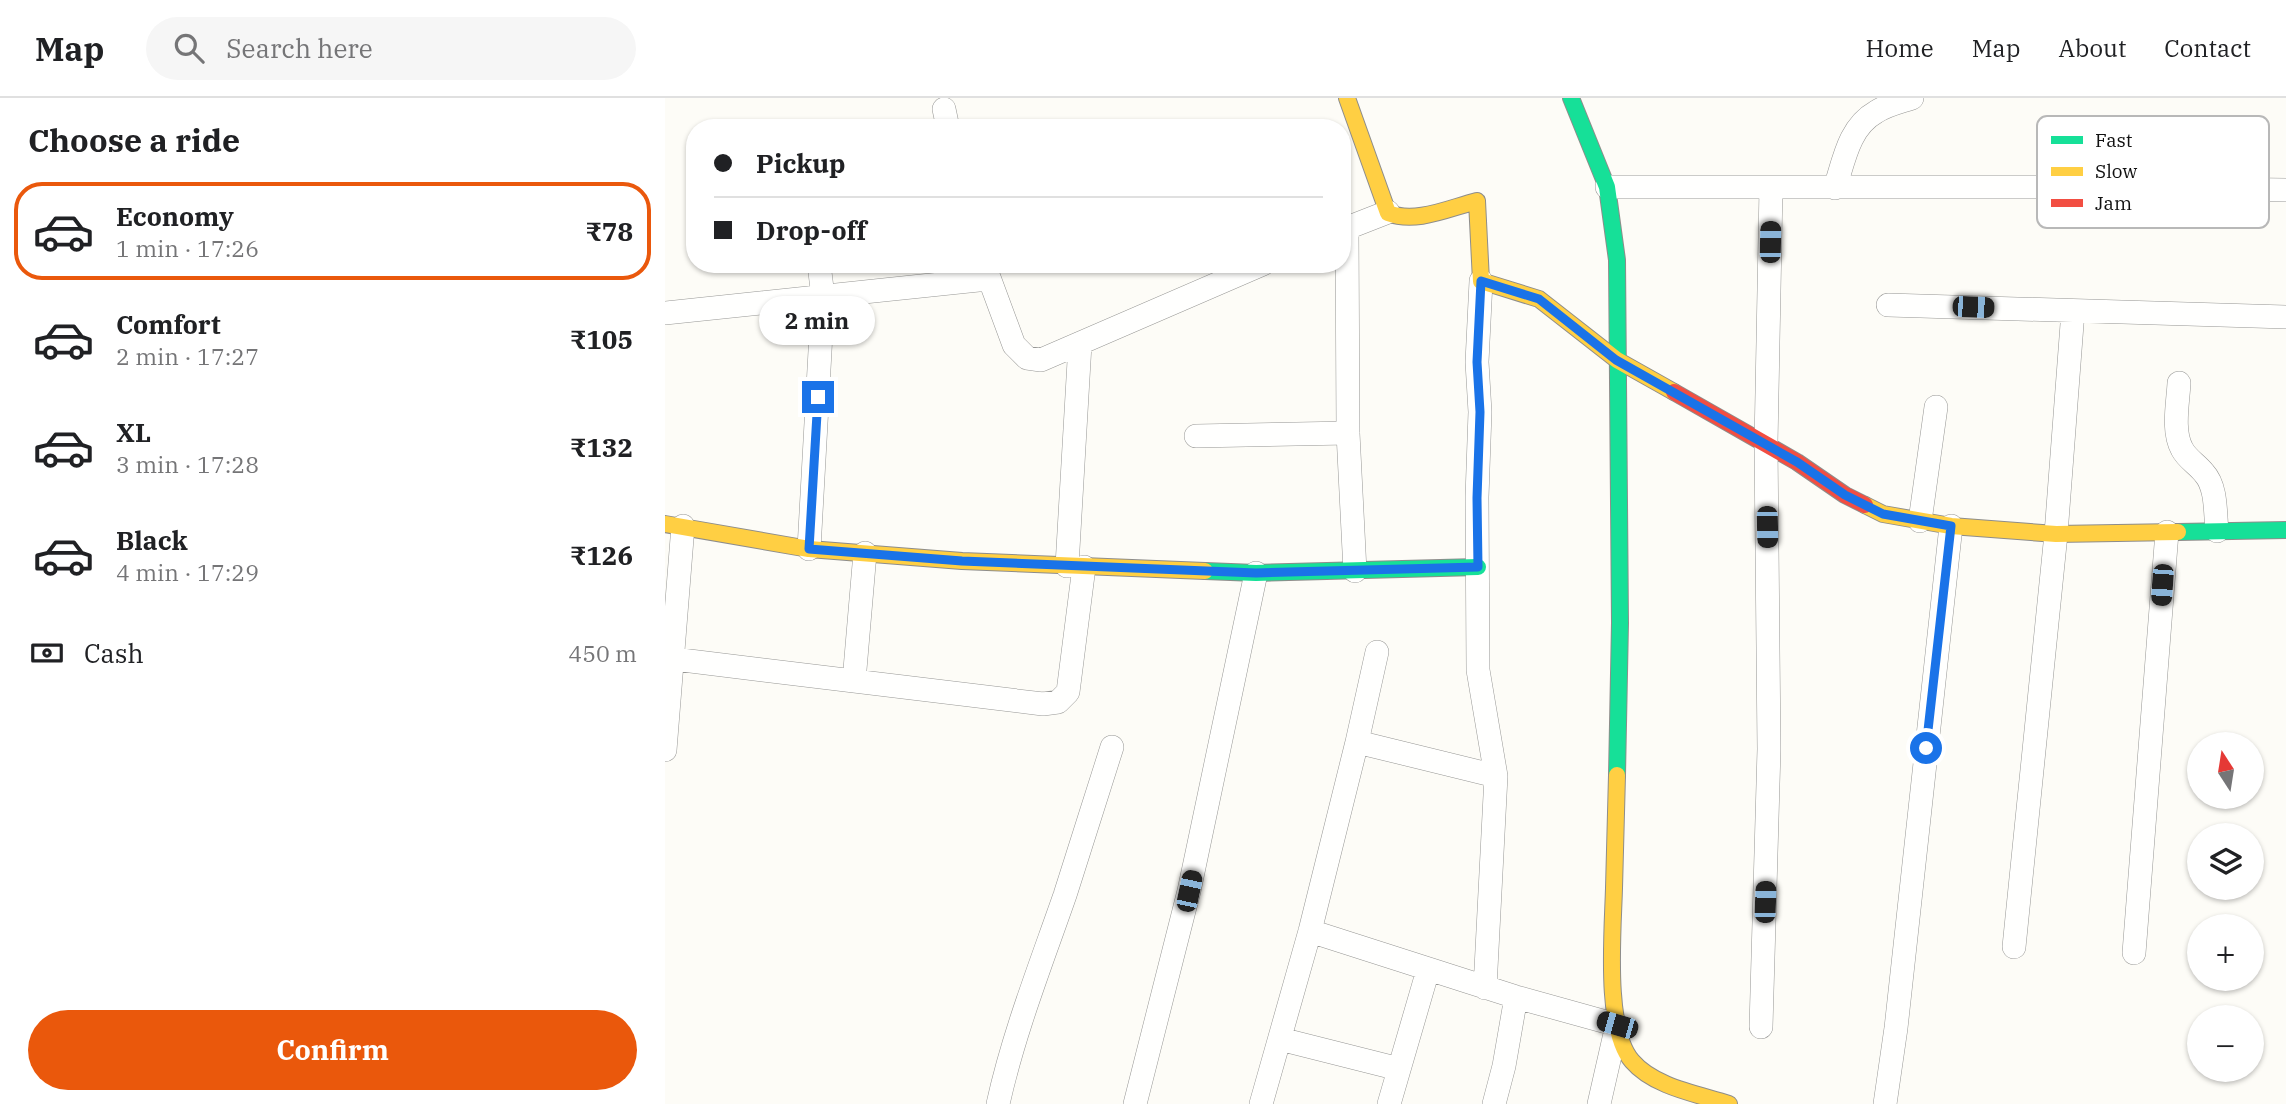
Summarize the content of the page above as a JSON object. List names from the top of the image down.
{
  "legend": ["Fast", "Slow", "Jam"],
  "north": "top",
  "page": {
    "header": "Map",
    "search": "Search here",
    "nav": [
      "Home",
      "Map",
      "About",
      "Contact"
    ],
    "heading": "Choose a ride",
    "banner": ["Pickup", "Drop-off"],
    "list": [
      {
        "name": "Economy",
        "note": "1 min · 17:26",
        "value": "₹78"
      },
      {
        "name": "Comfort",
        "note": "2 min · 17:27",
        "value": "₹105"
      },
      {
        "name": "XL",
        "note": "3 min · 17:28",
        "value": "₹132"
      },
      {
        "name": "Black",
        "note": "4 min · 17:29",
        "value": "₹126"
      }
    ],
    "bubble": "2 min",
    "pay": ["Cash", "450 m"],
    "map_buttons": ["+", "−"],
    "buttons": "Confirm"
  }
}
